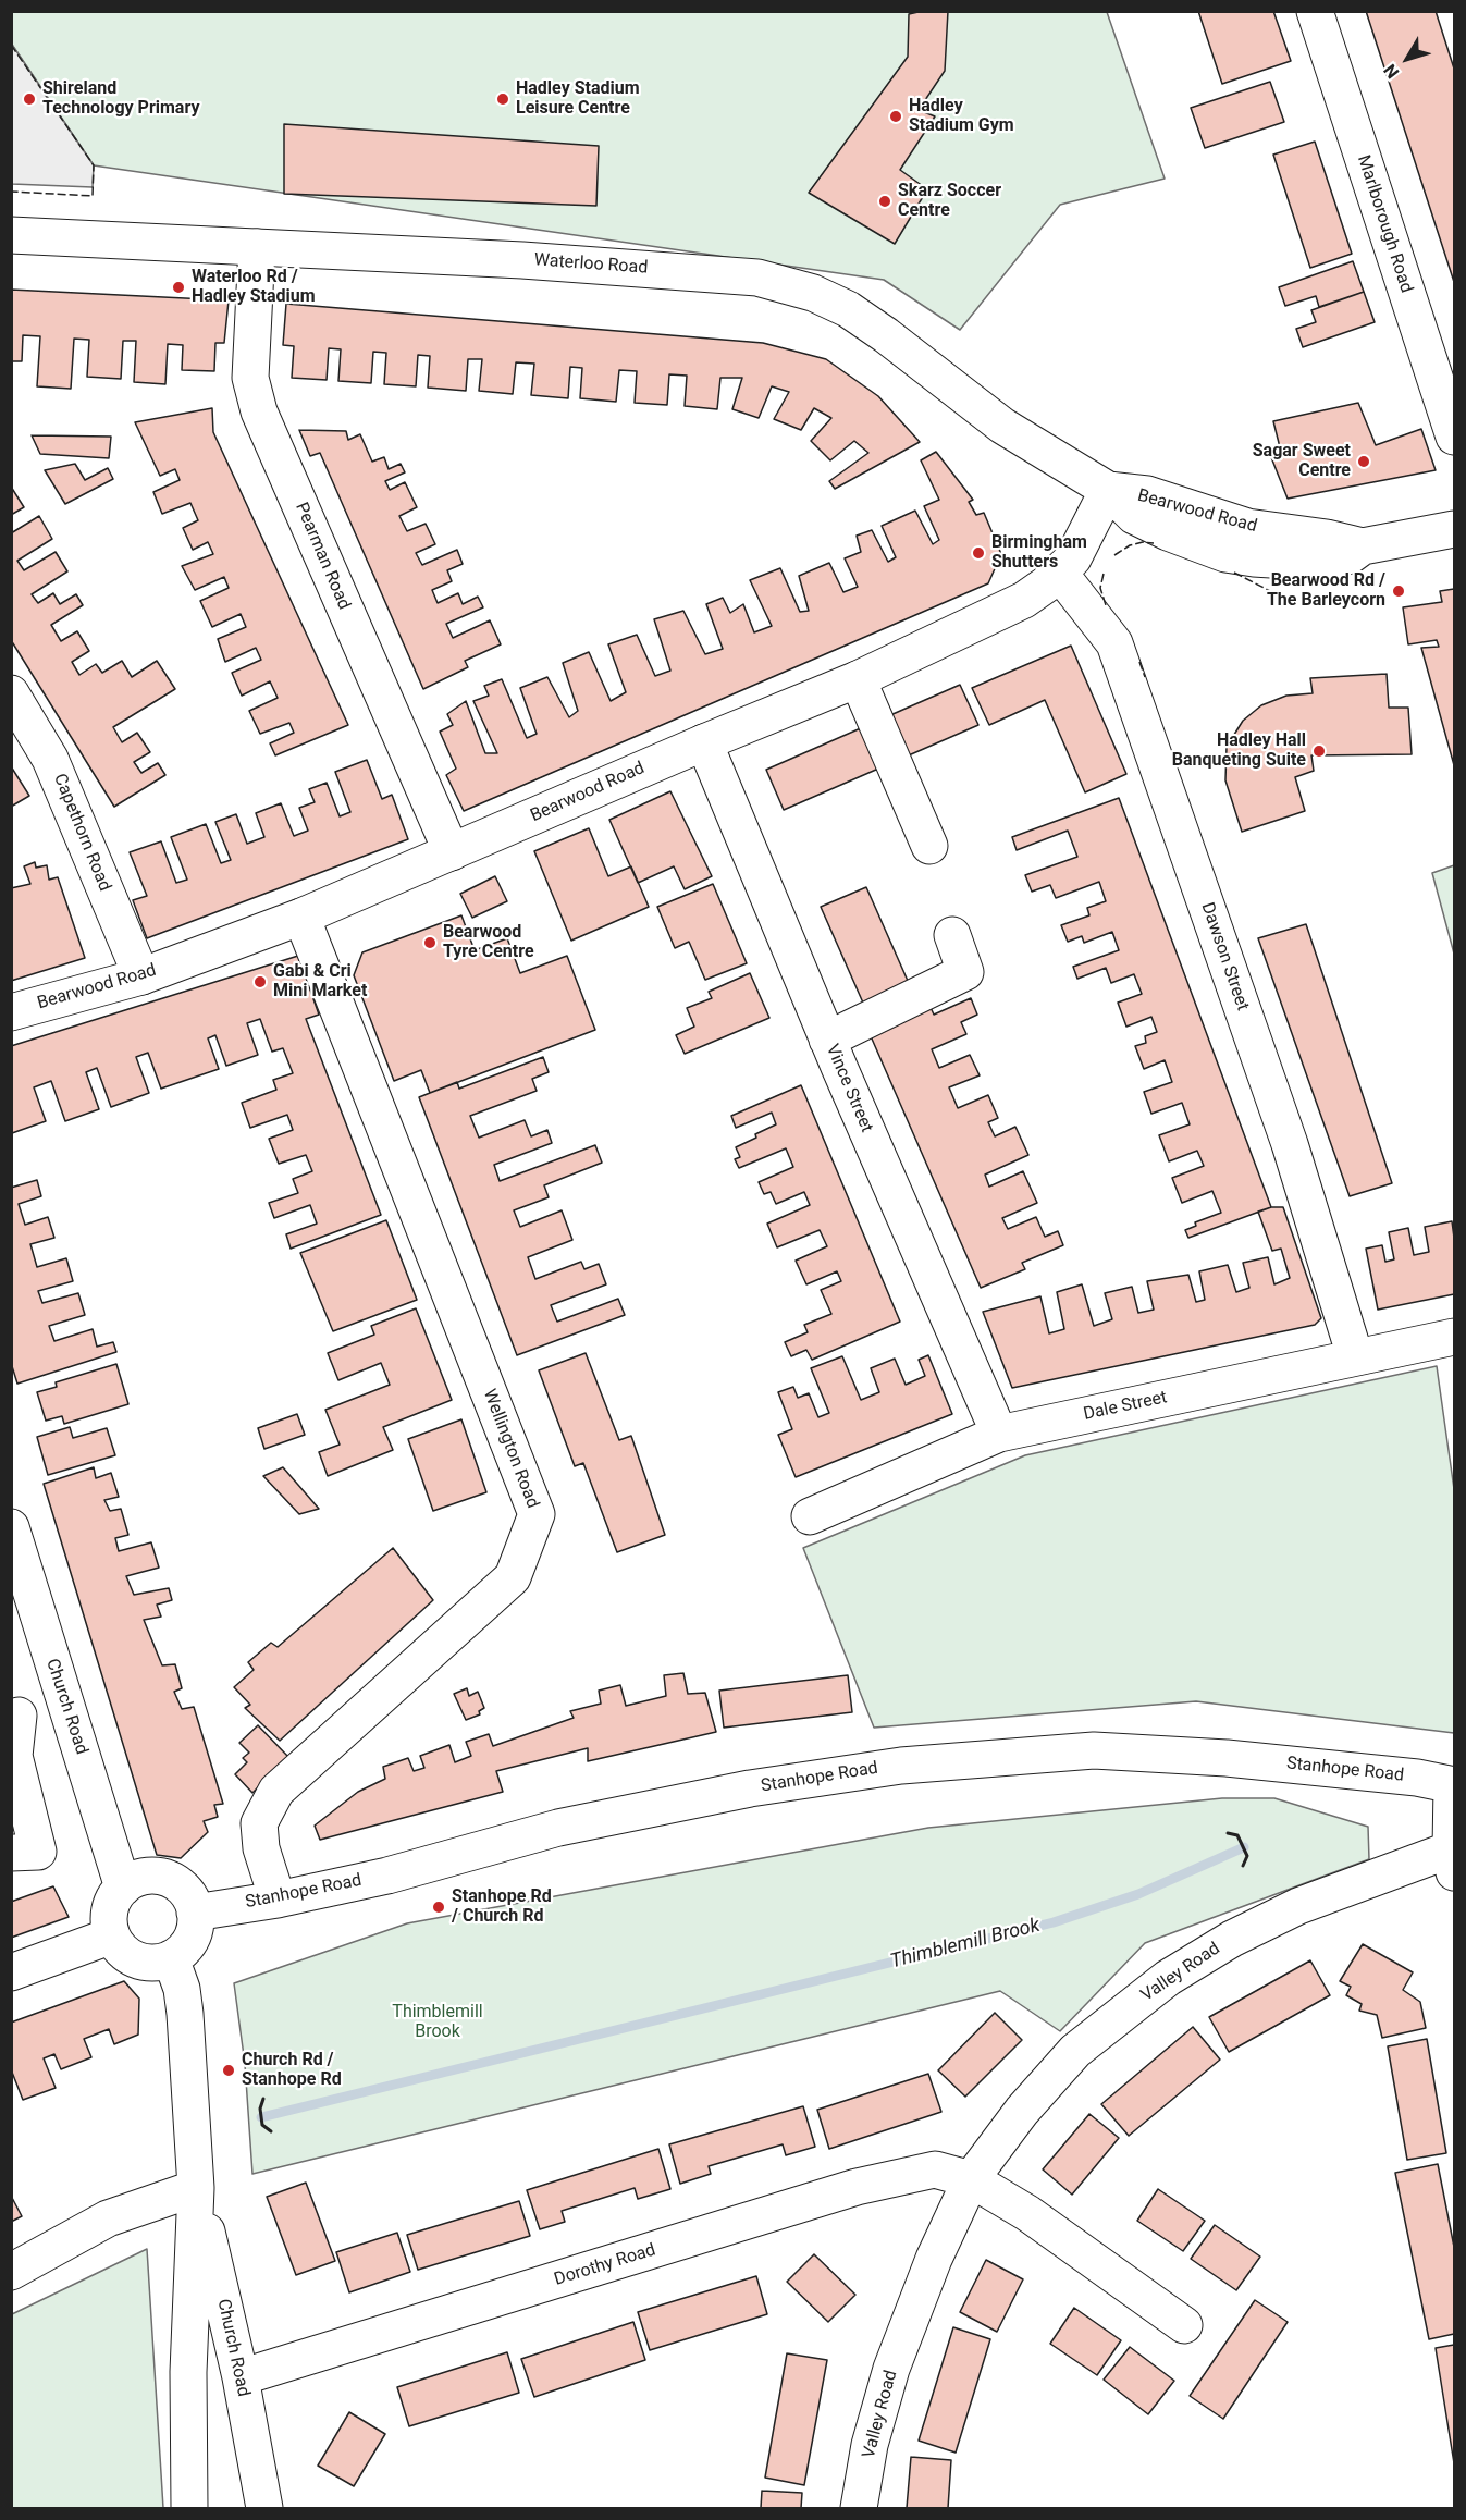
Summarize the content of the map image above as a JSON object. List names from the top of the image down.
{
  "streets": {
    "street": [
      "Marlborough Road",
      "Waterloo Road",
      "Bearwood Road",
      "Pearman Road",
      "Capethorn Road",
      "Dawson Street",
      "Vince Street",
      "Dale Street",
      "Wellington Road",
      "Church Road",
      "Stanhope Road",
      "Valley Road",
      "Dorothy Road"
    ]
  },
  "crossings": [
    ["Waterloo Road", "Bearwood Road"],
    ["Waterloo Road", "Pearman Road"],
    ["Bearwood Road", "Pearman Road"],
    ["Bearwood Road", "Capethorn Road"],
    ["Bearwood Road", "Dawson Street"],
    ["Bearwood Road", "Vince Street"],
    ["Bearwood Road", "Wellington Road"],
    ["Dawson Street", "Dale Street"],
    ["Vince Street", "Dale Street"],
    ["Wellington Road", "Stanhope Road"],
    ["Church Road", "Stanhope Road"],
    ["Church Road", "Dorothy Road"],
    ["Valley Road", "Dorothy Road"]
  ],
  "water": ["Thimblemill Brook"],
  "parks": ["Thimblemill Brook"],
  "places": [
    "Shireland Technology Primary",
    "Hadley Stadium Leisure Centre",
    "Hadley Stadium Gym",
    "Skarz Soccer Centre",
    "Waterloo Rd / Hadley Stadium",
    "Sagar Sweet Centre",
    "Birmingham Shutters",
    "Bearwood Rd / The Barleycorn",
    "Hadley Hall Banqueting Suite",
    "Bearwood Tyre Centre",
    "Gabi & Cri Mini Market",
    "Stanhope Rd / Church Rd",
    "Church Rd / Stanhope Rd"
  ],
  "north": "bottom left"
}
